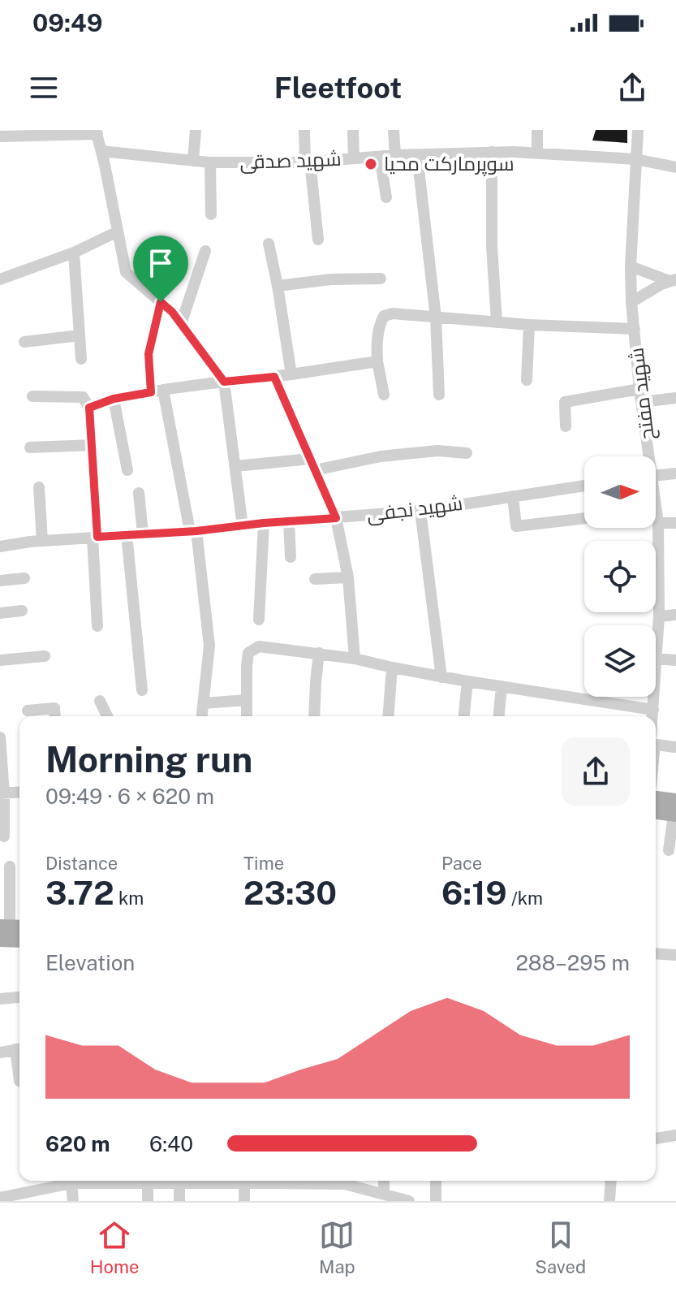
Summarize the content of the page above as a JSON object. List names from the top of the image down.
{
  "streets": {
    "street": ["شهید صدقی", "شهید مفتح", "شهید نجفی"]
  },
  "crossings": [
    ["شهید صدقی", "شهید مفتح"]
  ],
  "places": ["سوپرمارکت محیا"],
  "north": "right",
  "page": {
    "status": "09:49",
    "header": "Fleetfoot",
    "heading": ["Morning run", "09:49 · 6 × 620 m"],
    "stats": [
      ["Distance", "3.72 km"],
      ["Time", "23:30"],
      ["Pace", "6:19 /km"]
    ],
    "chart": ["Elevation", "288–295 m"],
    "list": [
      {
        "name": "620 m",
        "note": "6:40"
      }
    ],
    "tabs": ["Home", "Map", "Saved"]
  }
}
